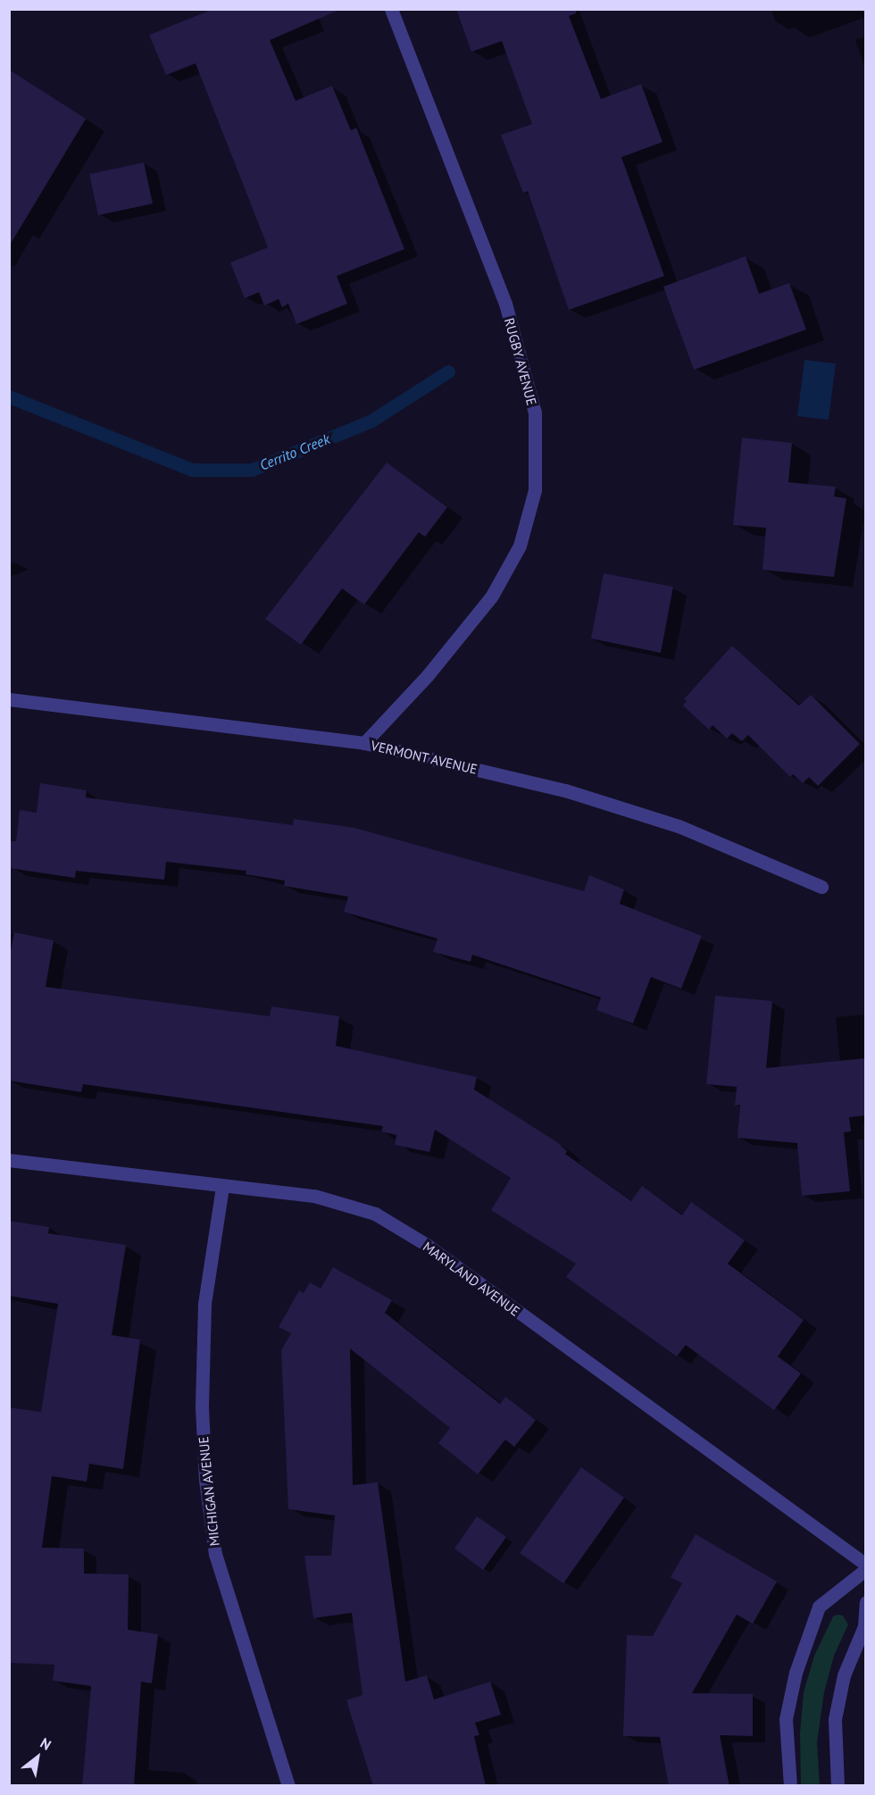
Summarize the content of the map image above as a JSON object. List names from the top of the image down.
{
  "streets": {
    "street": [
      "RUGBY AVENUE",
      "VERMONT AVENUE",
      "MARYLAND AVENUE",
      "MICHIGAN AVENUE"
    ]
  },
  "crossings": [
    ["RUGBY AVENUE", "VERMONT AVENUE"],
    ["MARYLAND AVENUE", "MICHIGAN AVENUE"]
  ],
  "water": ["Cerrito Creek"],
  "north": "top right"
}
